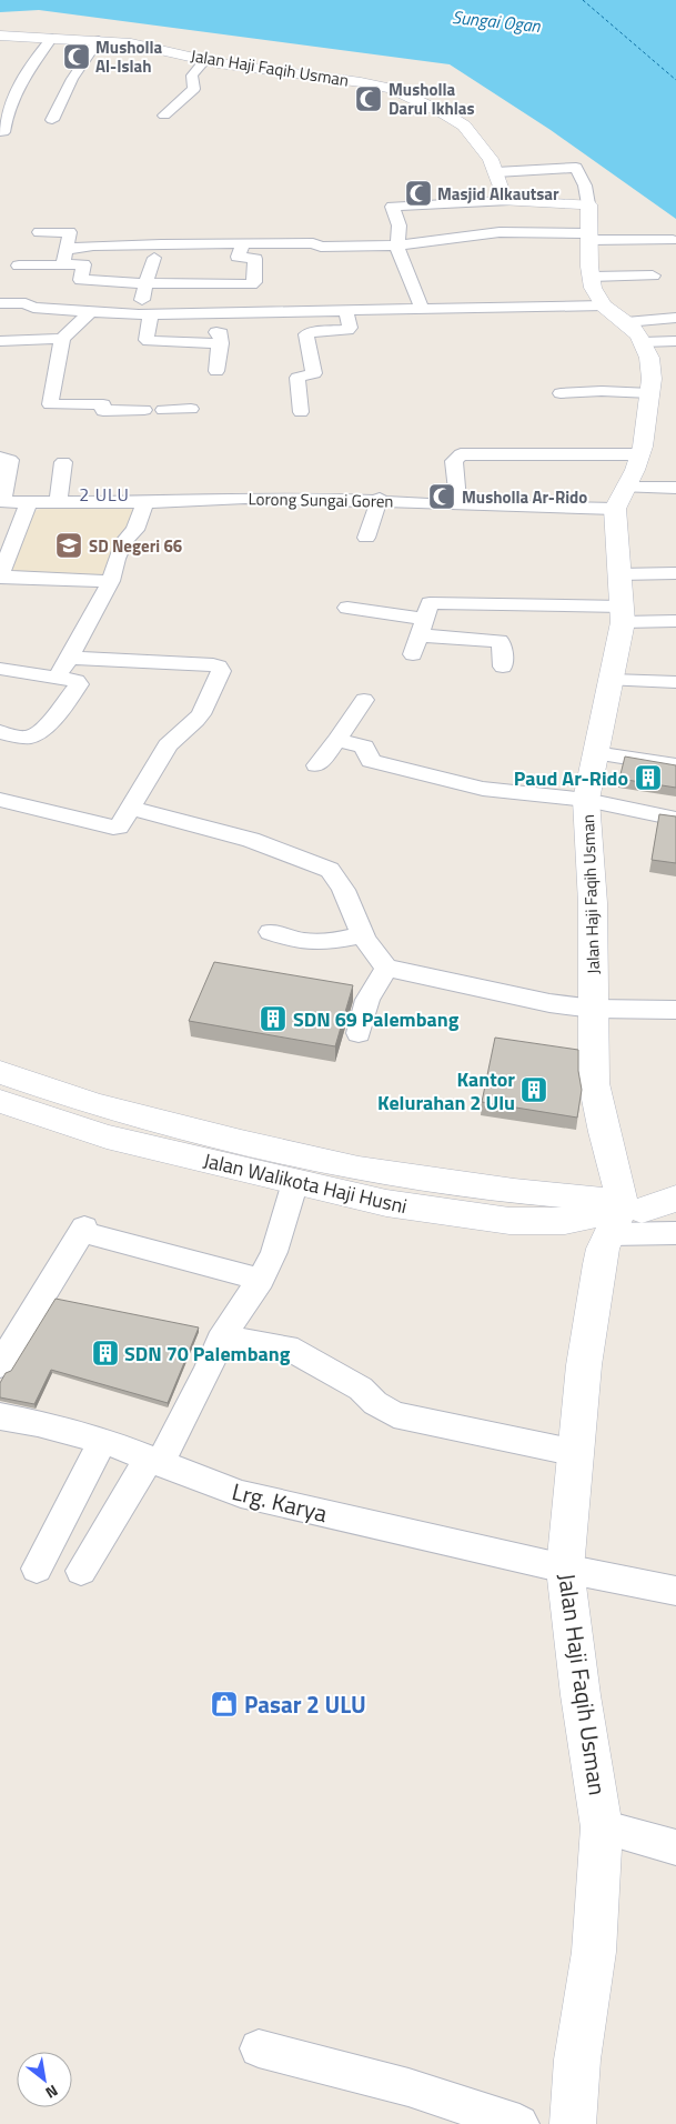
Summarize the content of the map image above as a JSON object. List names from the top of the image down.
{
  "streets": {
    "street": [
      "Jalan Haji Faqih Usman",
      "Lorong Sungai Goren",
      "Jalan Walikota Haji Husni",
      "Lrg. Karya"
    ]
  },
  "crossings": [
    ["Jalan Haji Faqih Usman", "Lorong Sungai Goren"],
    ["Jalan Haji Faqih Usman", "Jalan Walikota Haji Husni"],
    ["Jalan Haji Faqih Usman", "Lrg. Karya"]
  ],
  "districts": ["2 ULU"],
  "water": ["Sungai Ogan"],
  "places": {
    "mosque": [
      "Musholla Al-Islah",
      "Musholla Darul Ikhlas",
      "Masjid Alkautsar",
      "Musholla Ar-Rido"
    ],
    "school or university": ["SD Negeri 66"],
    "building": [
      "Paud Ar-Rido",
      "SDN 69 Palembang",
      "Kantor Kelurahan 2 Ulu",
      "SDN 70 Palembang"
    ],
    "shop": ["Pasar 2 ULU"]
  },
  "north": "bottom right"
}
